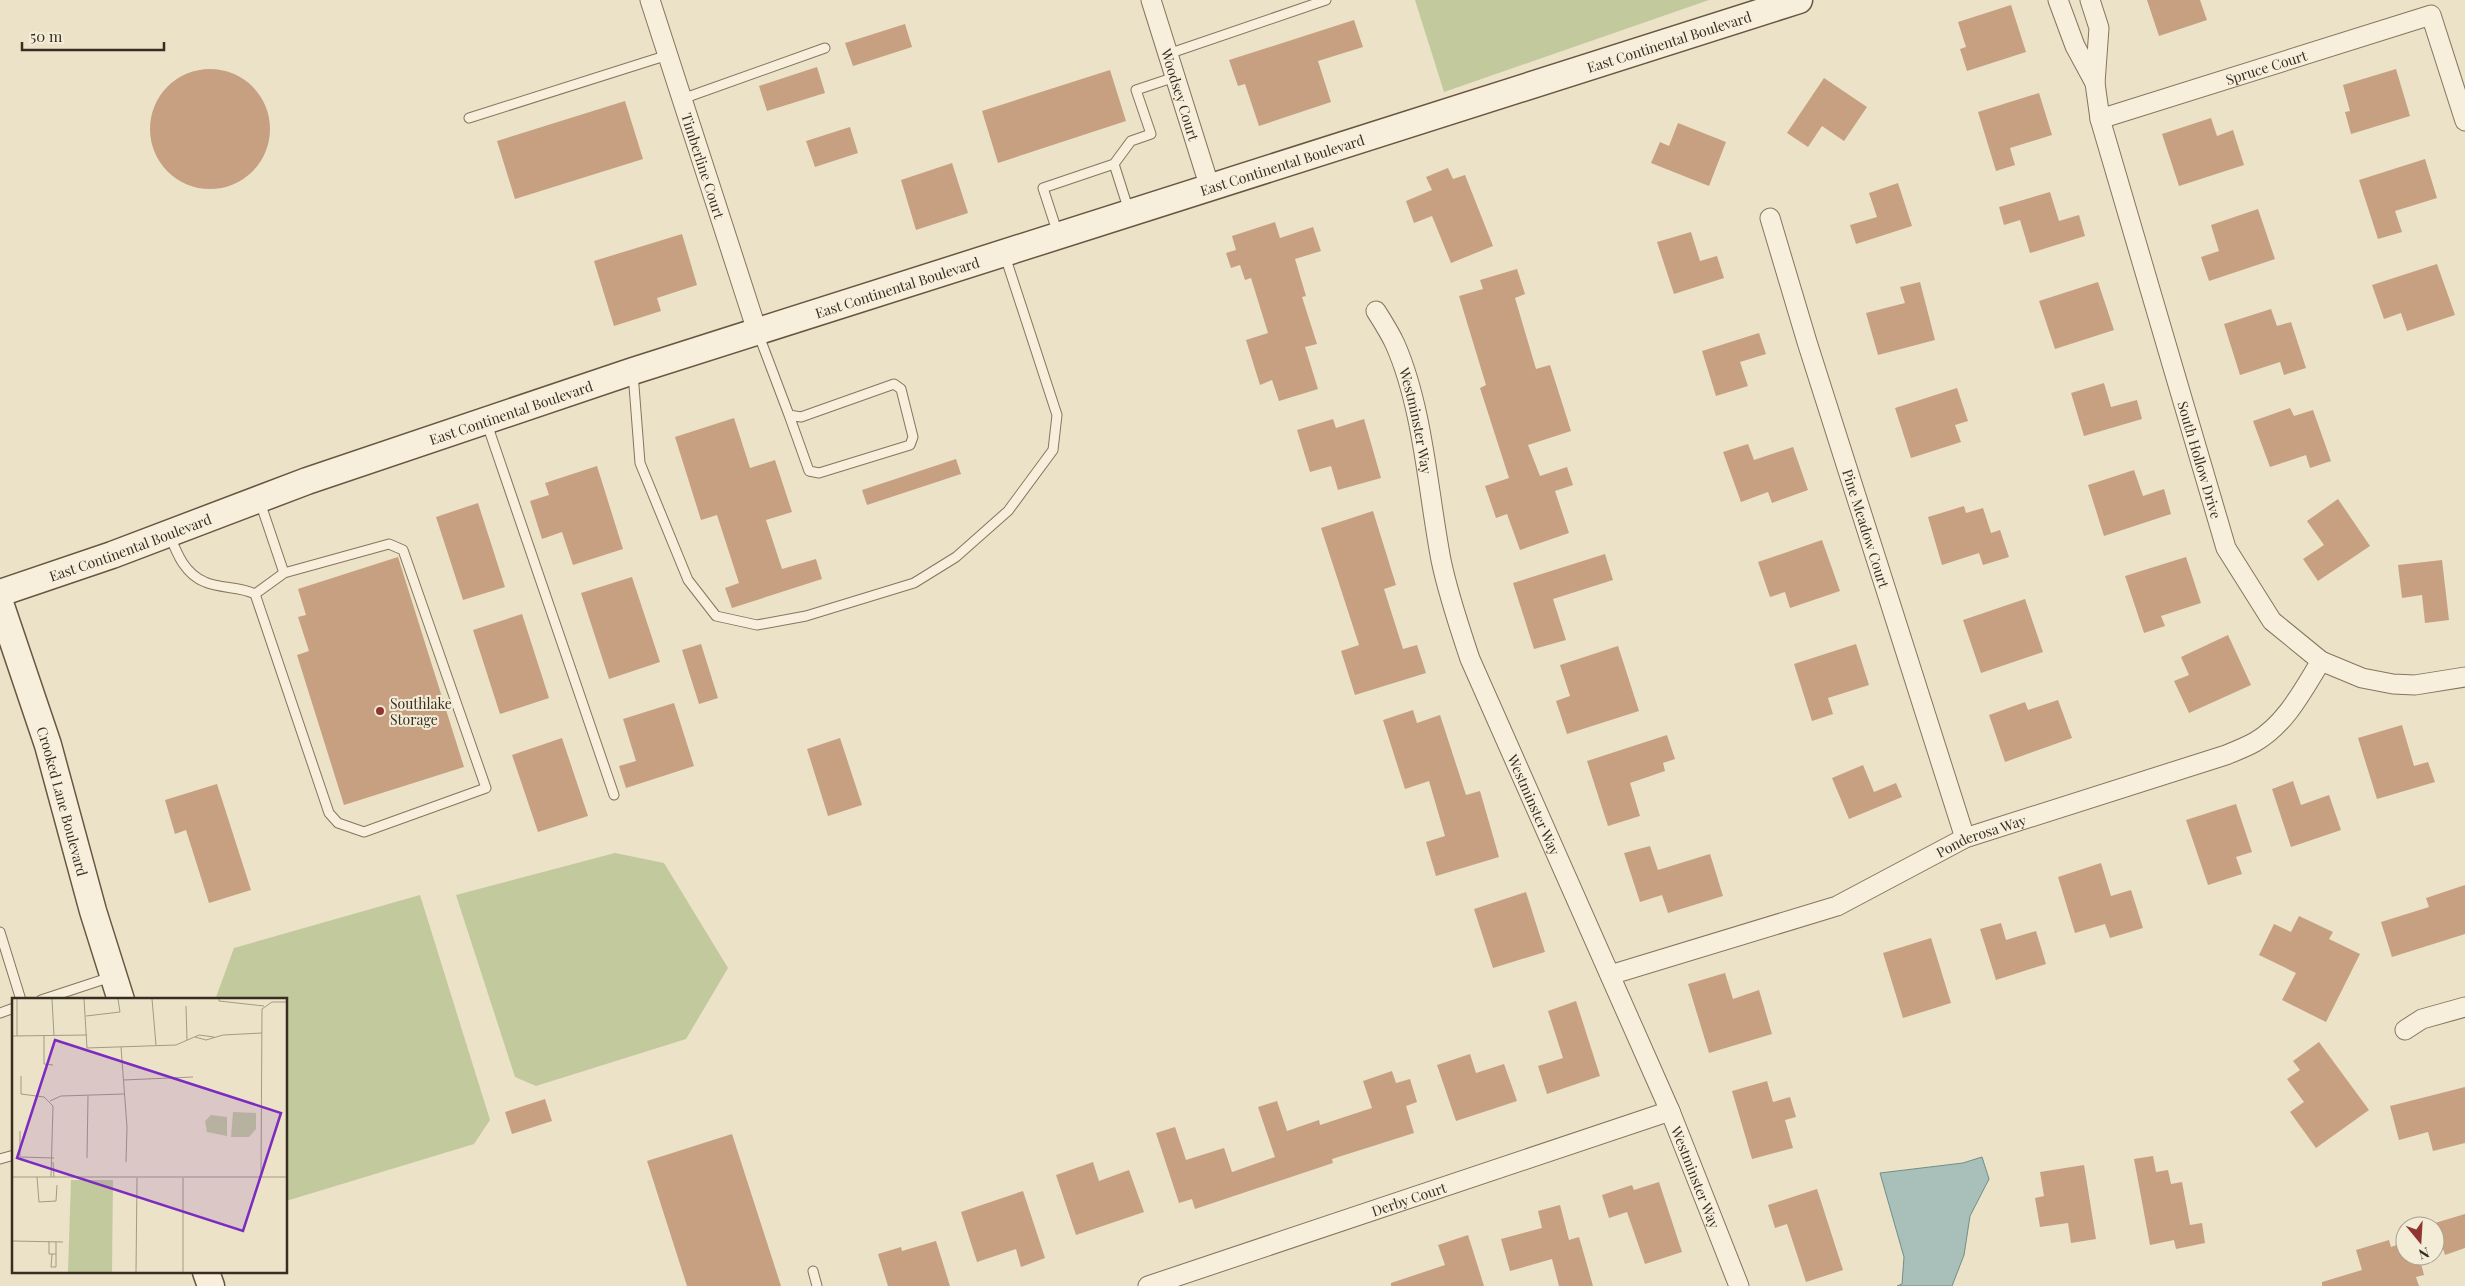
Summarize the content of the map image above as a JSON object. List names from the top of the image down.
{
  "streets": {
    "main road": ["East Continental Boulevard", "Crooked Lane Boulevard"],
    "street": [
      "Spruce Court",
      "Woodsey Court",
      "Timberline Court",
      "Westminster Way",
      "South Hollow Drive",
      "Pine Meadow Court",
      "Ponderosa Way",
      "Derby Court"
    ]
  },
  "crossings": [
    ["East Continental Boulevard", "Woodsey Court"],
    ["East Continental Boulevard", "Timberline Court"],
    ["Spruce Court", "South Hollow Drive"],
    ["Westminster Way", "Ponderosa Way"],
    ["Westminster Way", "Derby Court"],
    ["South Hollow Drive", "Ponderosa Way"],
    ["Pine Meadow Court", "Ponderosa Way"]
  ],
  "places": ["Southlake Storage"],
  "scale_bar": "50 m",
  "north": "bottom"
}
